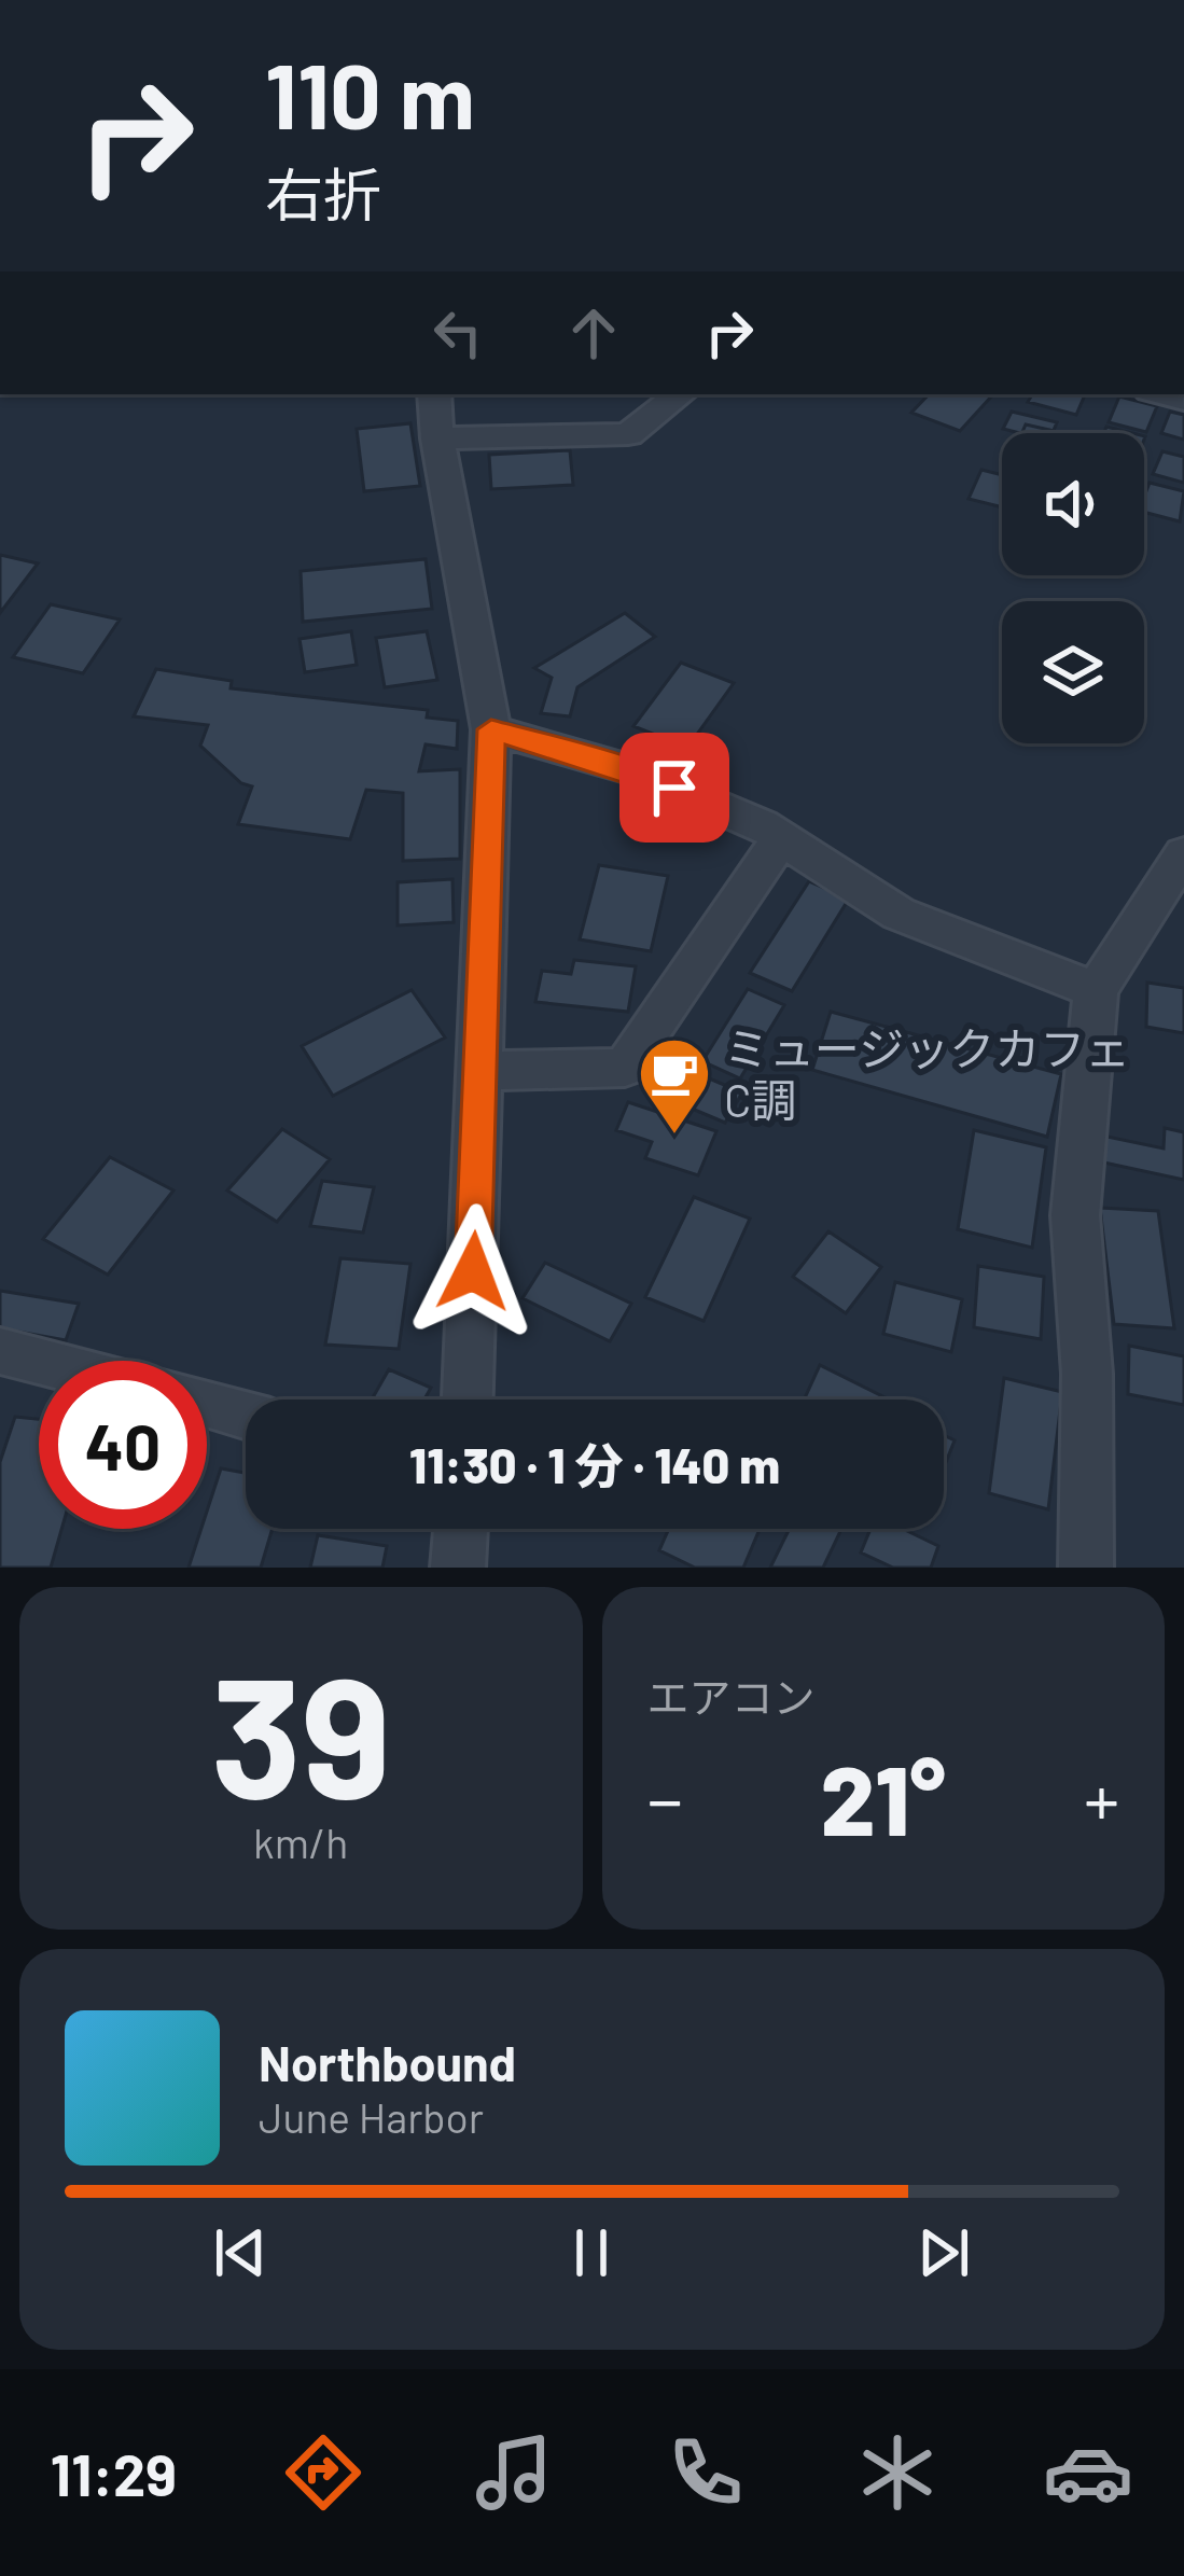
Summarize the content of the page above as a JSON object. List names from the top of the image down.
{
  "places": {
    "cafe": ["ミュージックカフェ C調"]
  },
  "page": {
    "turn": ["110 m", "右折"],
    "limit": "40",
    "trip": "11:30 · 1 分 · 140 m",
    "tile": [
      ["39", "km/h"],
      "エアコン"
    ],
    "heat": ["−", "21°", "+"],
    "song": ["Northbound", "June Harbor"],
    "tabs": "11:29"
  }
}
